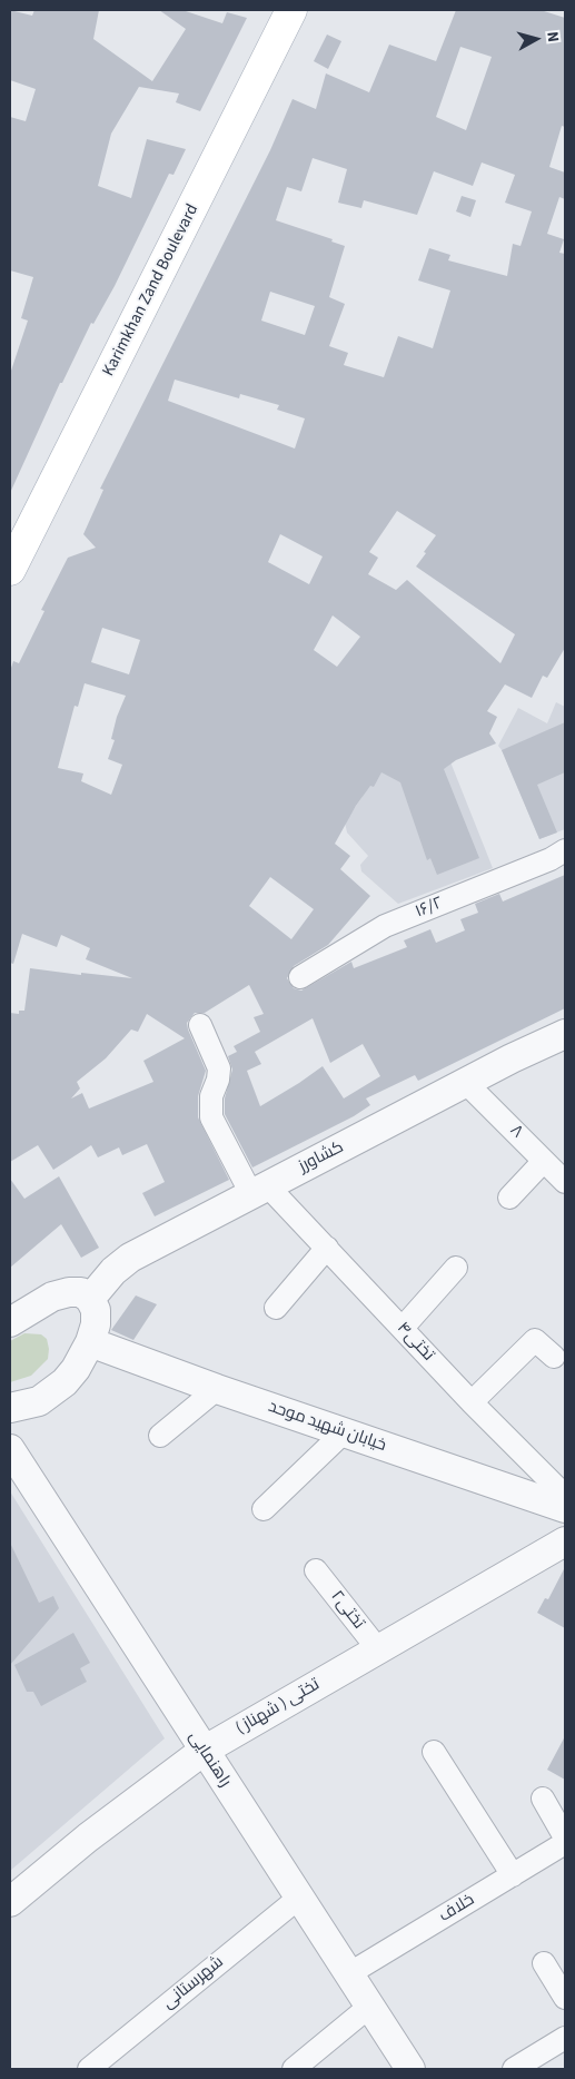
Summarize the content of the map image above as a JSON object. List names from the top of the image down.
{
  "streets": {
    "main road": ["Karimkhan Zand Boulevard"],
    "street": [
      "۱۶/۲",
      "۸",
      "کشاورز",
      "تختی۴",
      "خیابان شهید موحد",
      "تختی۲",
      "تختی ( شهناز )",
      "راهنمایی",
      "خلاف",
      "شهرستانی"
    ]
  },
  "crossings": [
    ["۸", "کشاورز"],
    ["کشاورز", "تختی۴"],
    ["تختی۲", "تختی ( شهناز )"],
    ["تختی ( شهناز )", "راهنمایی"],
    ["راهنمایی", "خلاف"],
    ["راهنمایی", "شهرستانی"]
  ],
  "north": "right"
}
